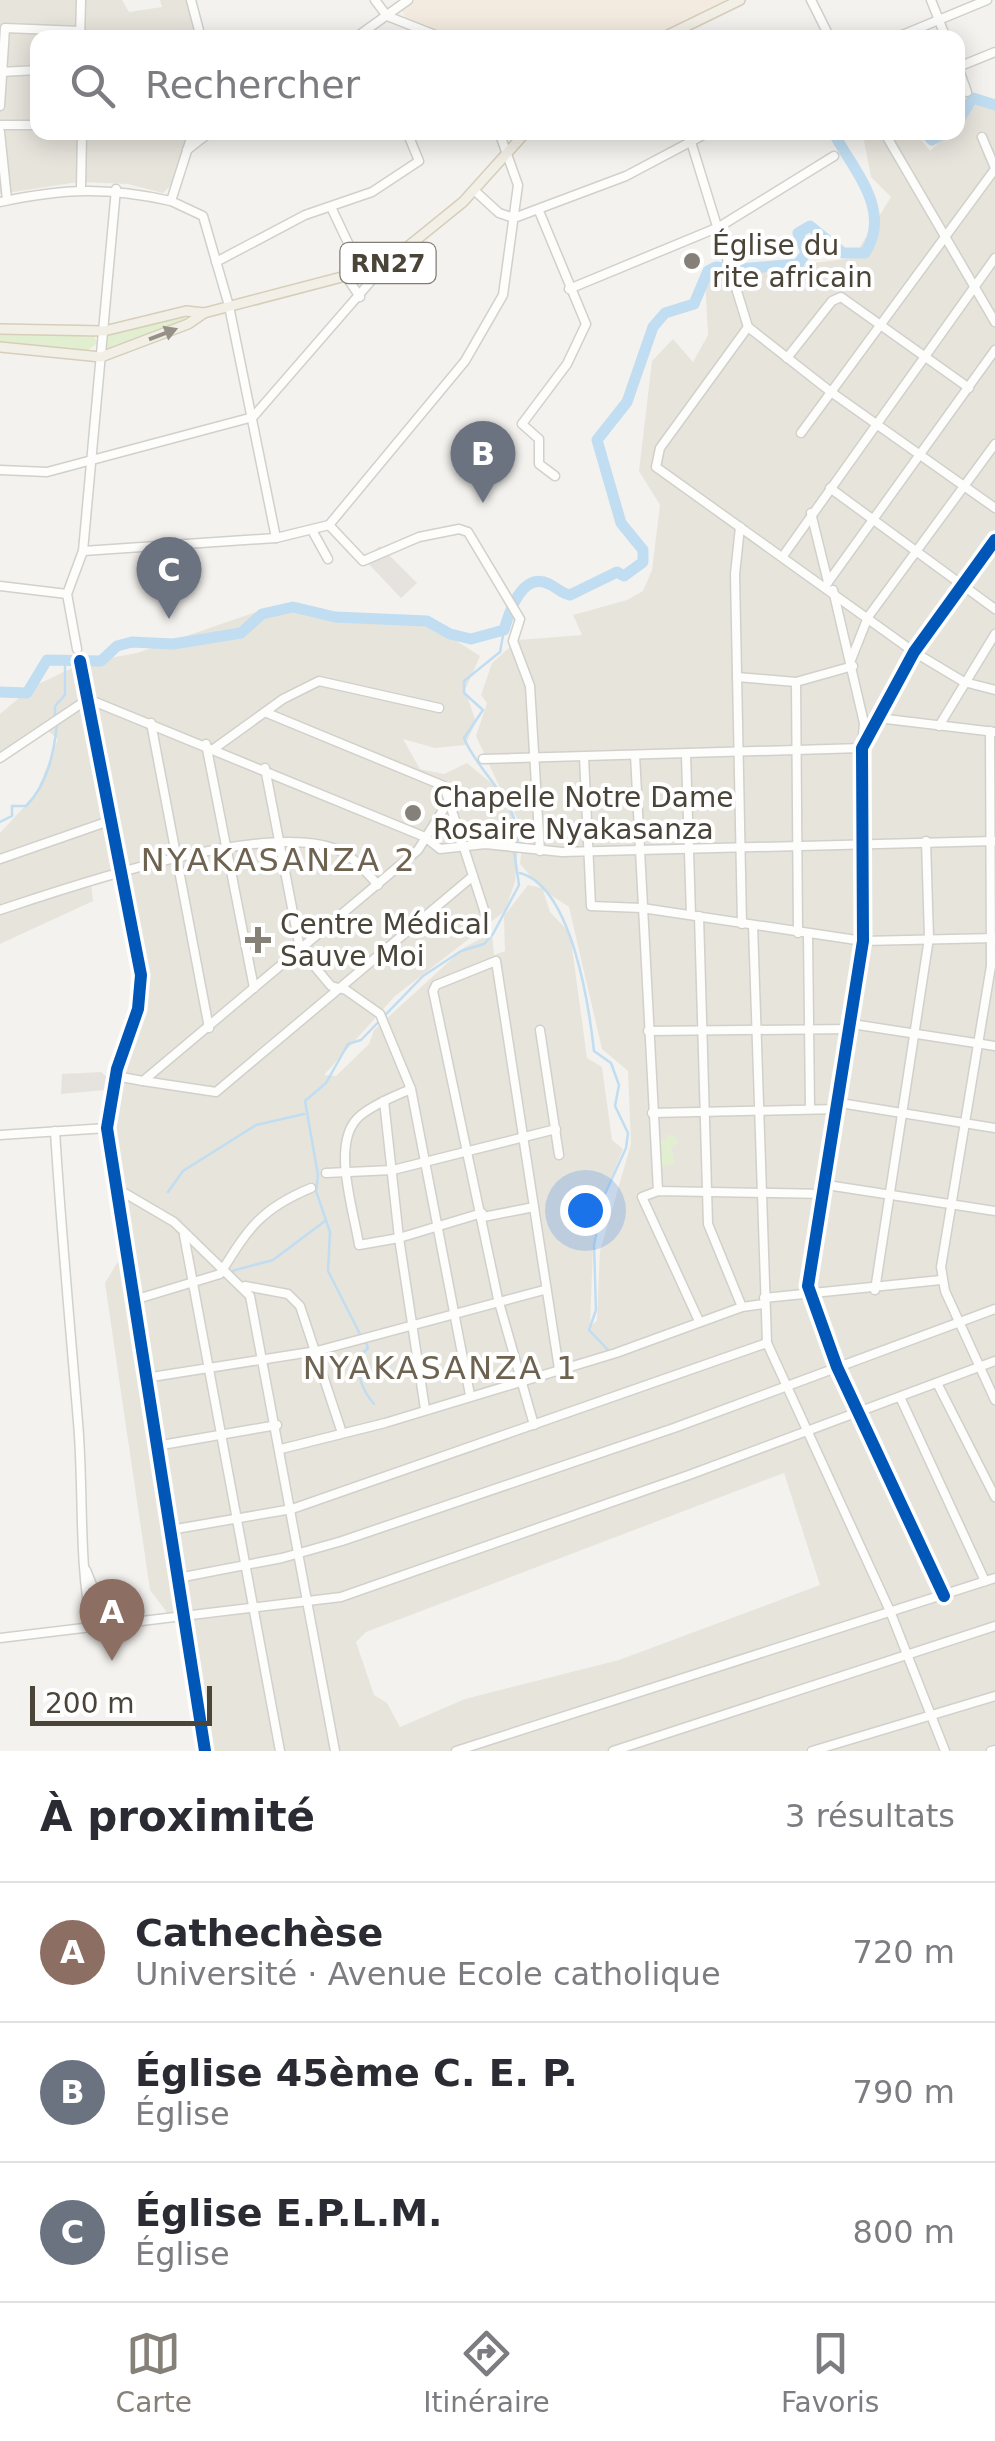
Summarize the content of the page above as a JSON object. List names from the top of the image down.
{
  "streets": {
    "main road": ["RN27"]
  },
  "districts": ["NYAKASANZA 2", "NYAKASANZA 1"],
  "places": {
    "other": ["Église du rite africain", "Chapelle Notre Dame Rosaire Nyakasanza"],
    "health": ["Centre Médical Sauve Moi"]
  },
  "scale_bar": "200 m",
  "page": {
    "search": "Rechercher",
    "pins": ["B", "C", "A"],
    "scale": "200 m",
    "heading": ["À proximité", "3 résultats"],
    "list": [
      {
        "mark": "A",
        "name": "Cathechèse",
        "note": "Université · Avenue Ecole catholique",
        "value": "720 m"
      },
      {
        "mark": "B",
        "name": "Église 45ème C. E. P.",
        "note": "Église",
        "value": "790 m"
      },
      {
        "mark": "C",
        "name": "Église E.P.L.M.",
        "note": "Église",
        "value": "800 m"
      }
    ],
    "nav": ["Carte", "Itinéraire", "Favoris"]
  }
}
